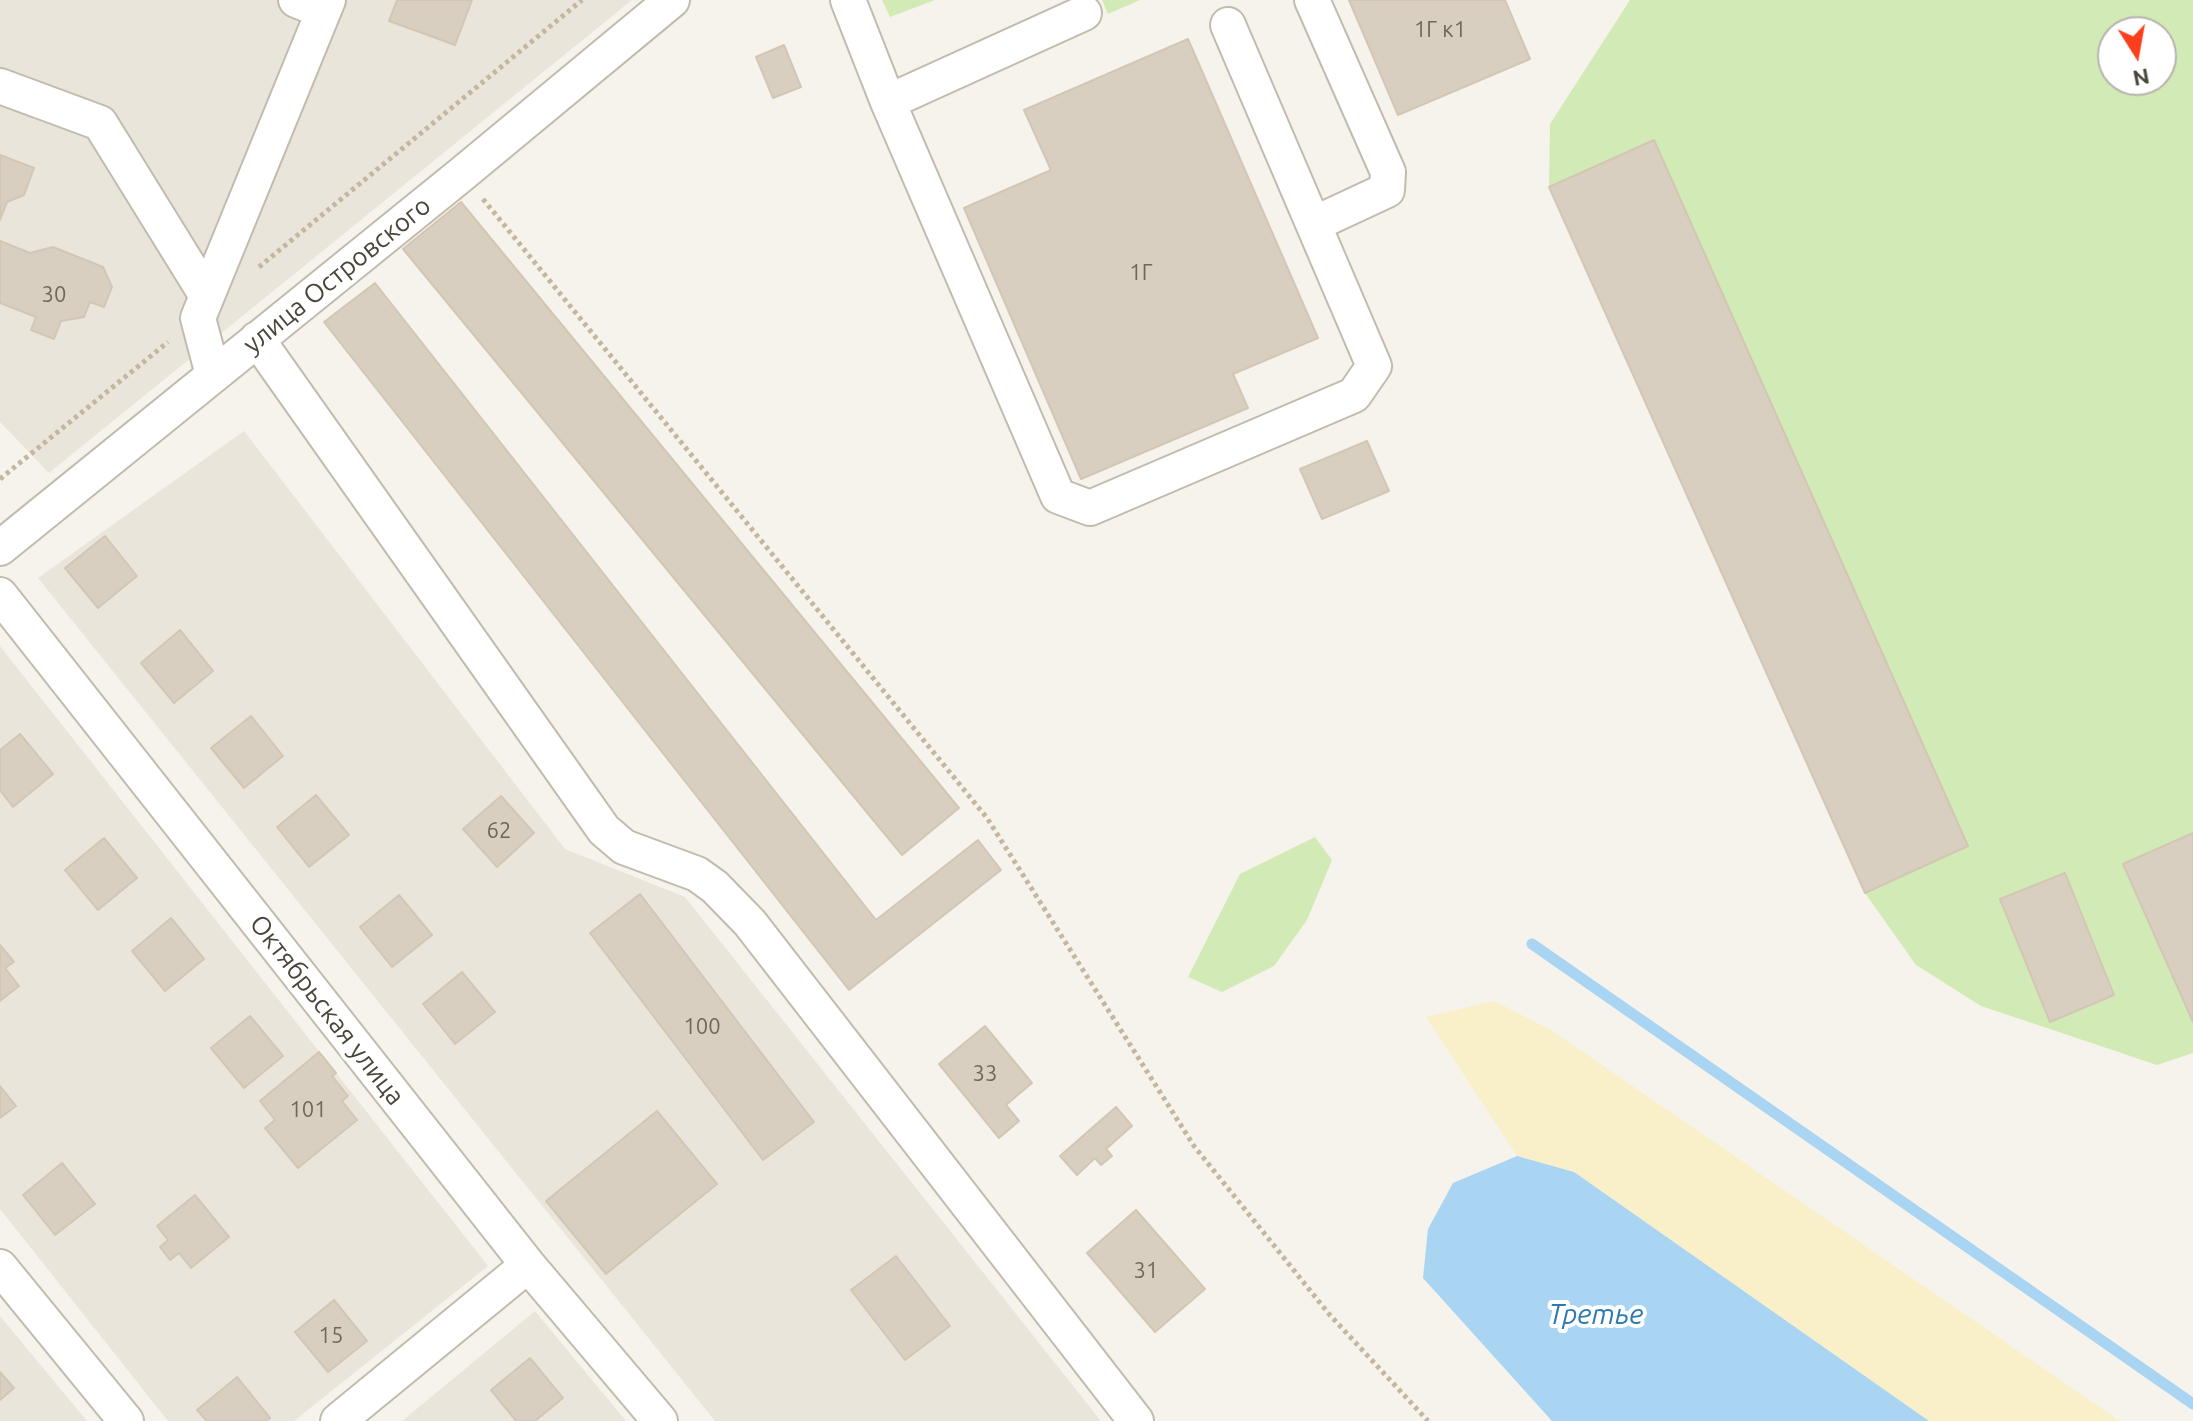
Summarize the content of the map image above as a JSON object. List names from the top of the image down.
{
  "streets": {
    "street": ["улица Островского", "Октябрьская улица"]
  },
  "water": ["Третье"],
  "house_numbers": [
    "1Г к1",
    "1Г",
    "30",
    "62",
    "100",
    "33",
    "101",
    "31",
    "15"
  ],
  "north": "bottom"
}
